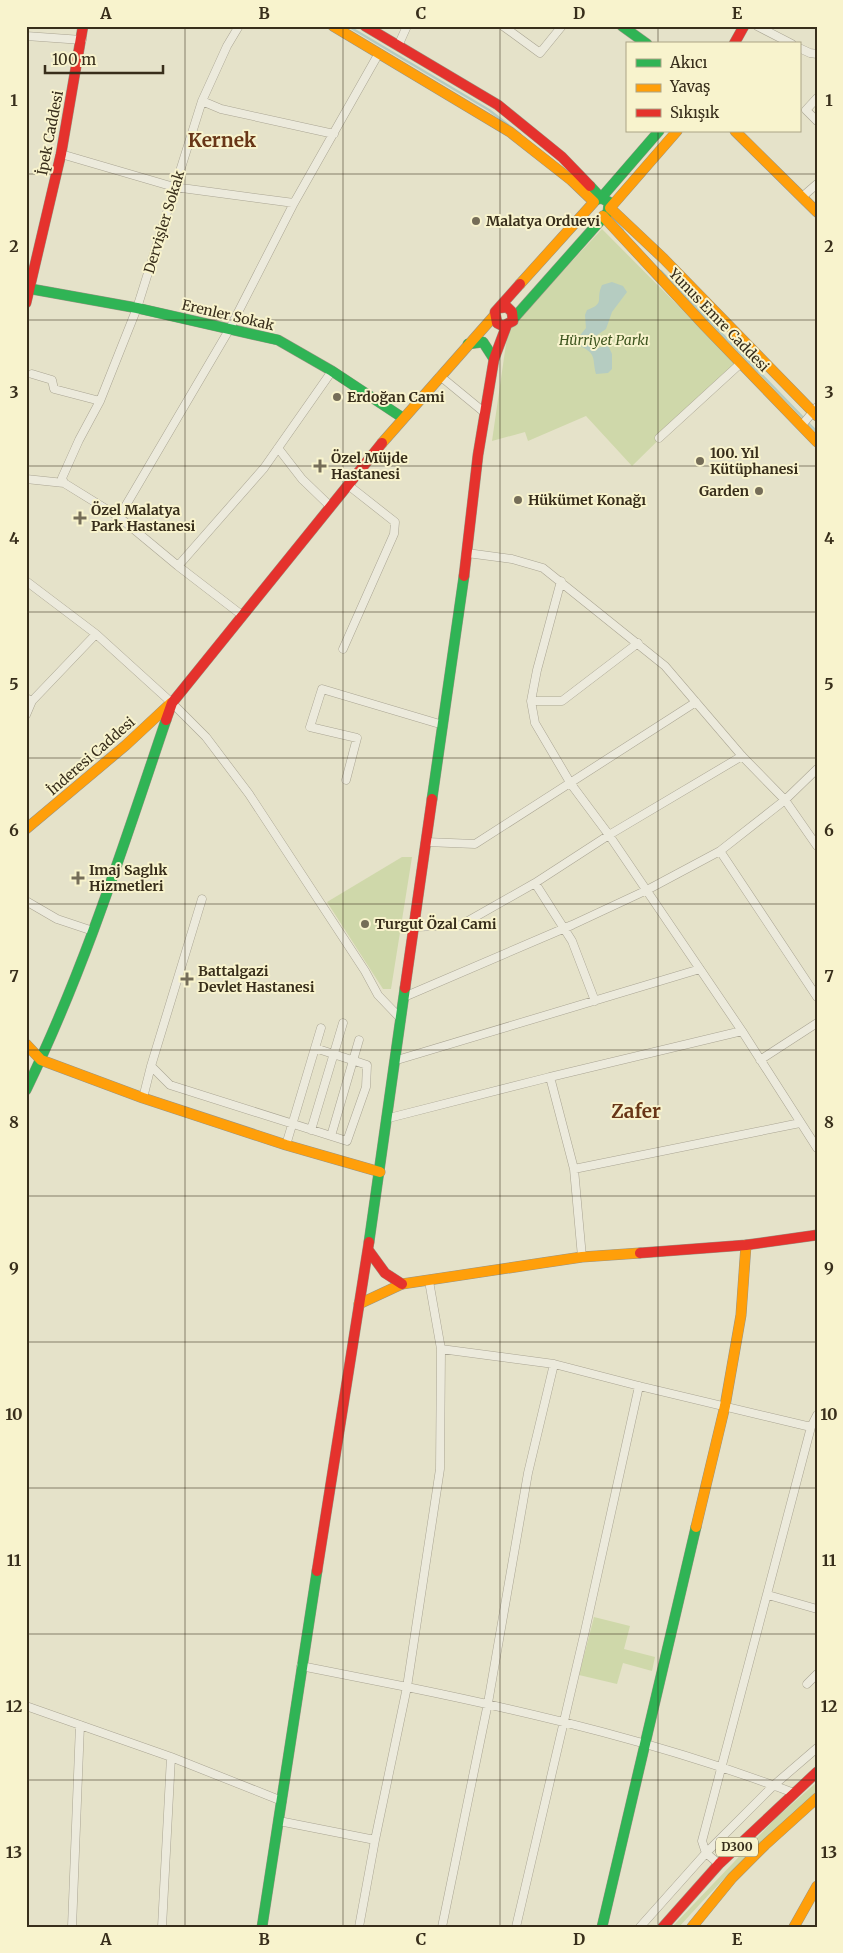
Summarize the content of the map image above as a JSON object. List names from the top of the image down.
{
  "streets": {
    "main road": [
      "İpek Caddesi",
      "Erenler Sokak",
      "Yunus Emre Caddesi",
      "İnderesi Caddesi",
      "D300"
    ],
    "street": ["Dervişler Sokak"]
  },
  "crossings": [
    ["İpek Caddesi", "Erenler Sokak"],
    ["Dervişler Sokak", "Erenler Sokak"]
  ],
  "districts": ["Kernek", "Zafer"],
  "parks": ["Hürriyet Parkı"],
  "places": {
    "other": [
      "Malatya Orduevi",
      "Erdoğan Cami",
      "100. Yıl Kütüphanesi",
      "Garden",
      "Hükümet Konağı",
      "Turgut Özal Cami"
    ],
    "health": [
      "Özel Müjde Hastanesi",
      "Özel Malatya Park Hastanesi",
      "Imaj Saglık Hizmetleri",
      "Battalgazi Devlet Hastanesi"
    ]
  },
  "legend": ["Akıcı", "Yavaş", "Sıkışık"],
  "scale_bar": "100 m",
  "grid": {
    "columns": [
      "A",
      "B",
      "C",
      "D",
      "E"
    ],
    "rows": [
      "1",
      "2",
      "3",
      "4",
      "5",
      "6",
      "7",
      "8",
      "9",
      "10",
      "11",
      "12",
      "13"
    ]
  }
}
